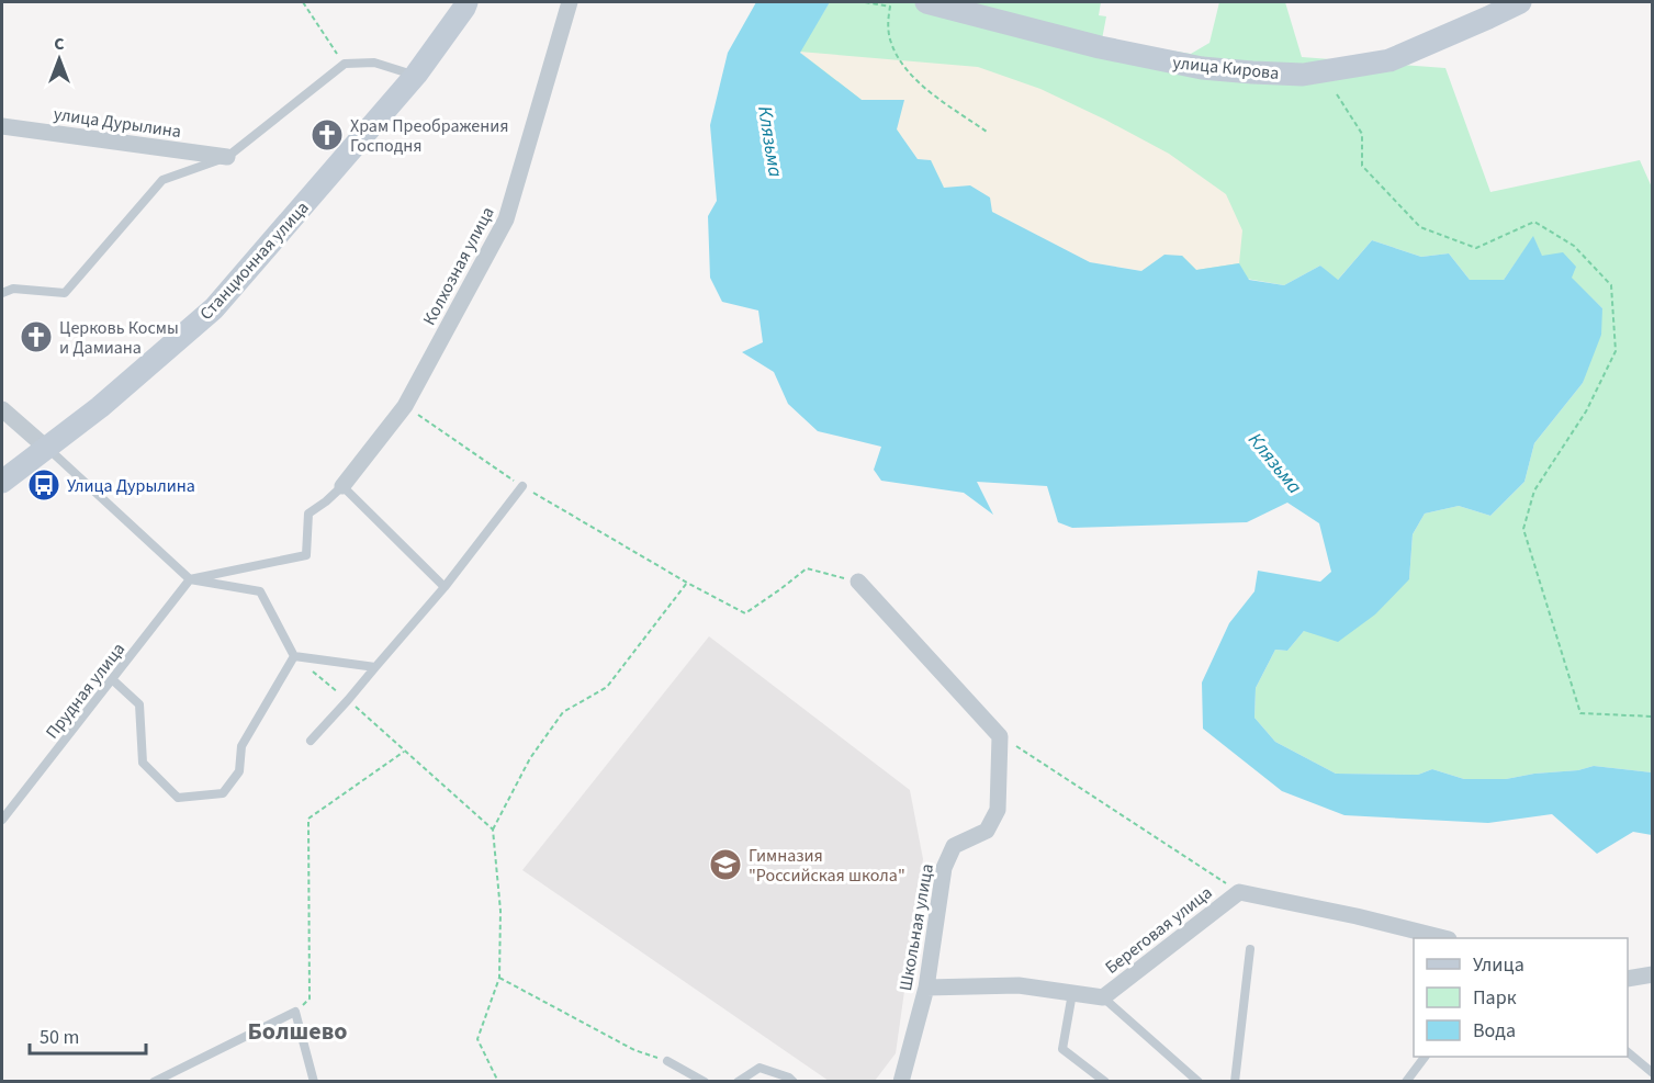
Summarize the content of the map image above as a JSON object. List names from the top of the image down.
{
  "streets": {
    "main road": ["улица Кирова", "Станционная улица"],
    "street": [
      "улица Дурылина",
      "Колхозная улица",
      "Школьная улица",
      "Береговая улица"
    ],
    "lane": ["Прудная улица"]
  },
  "crossings": [
    ["Школьная улица", "Береговая улица"]
  ],
  "districts": ["Болшево"],
  "water": ["Клязьма"],
  "places": {
    "church": ["Храм Преображения Господня", "Церковь Космы и Дамиана"],
    "bus stop": ["Улица Дурылина"],
    "school or university": ["Гимназия \"Российская школа\""]
  },
  "legend": ["Улица", "Парк", "Вода"],
  "scale_bar": "50 m",
  "north": "top"
}
